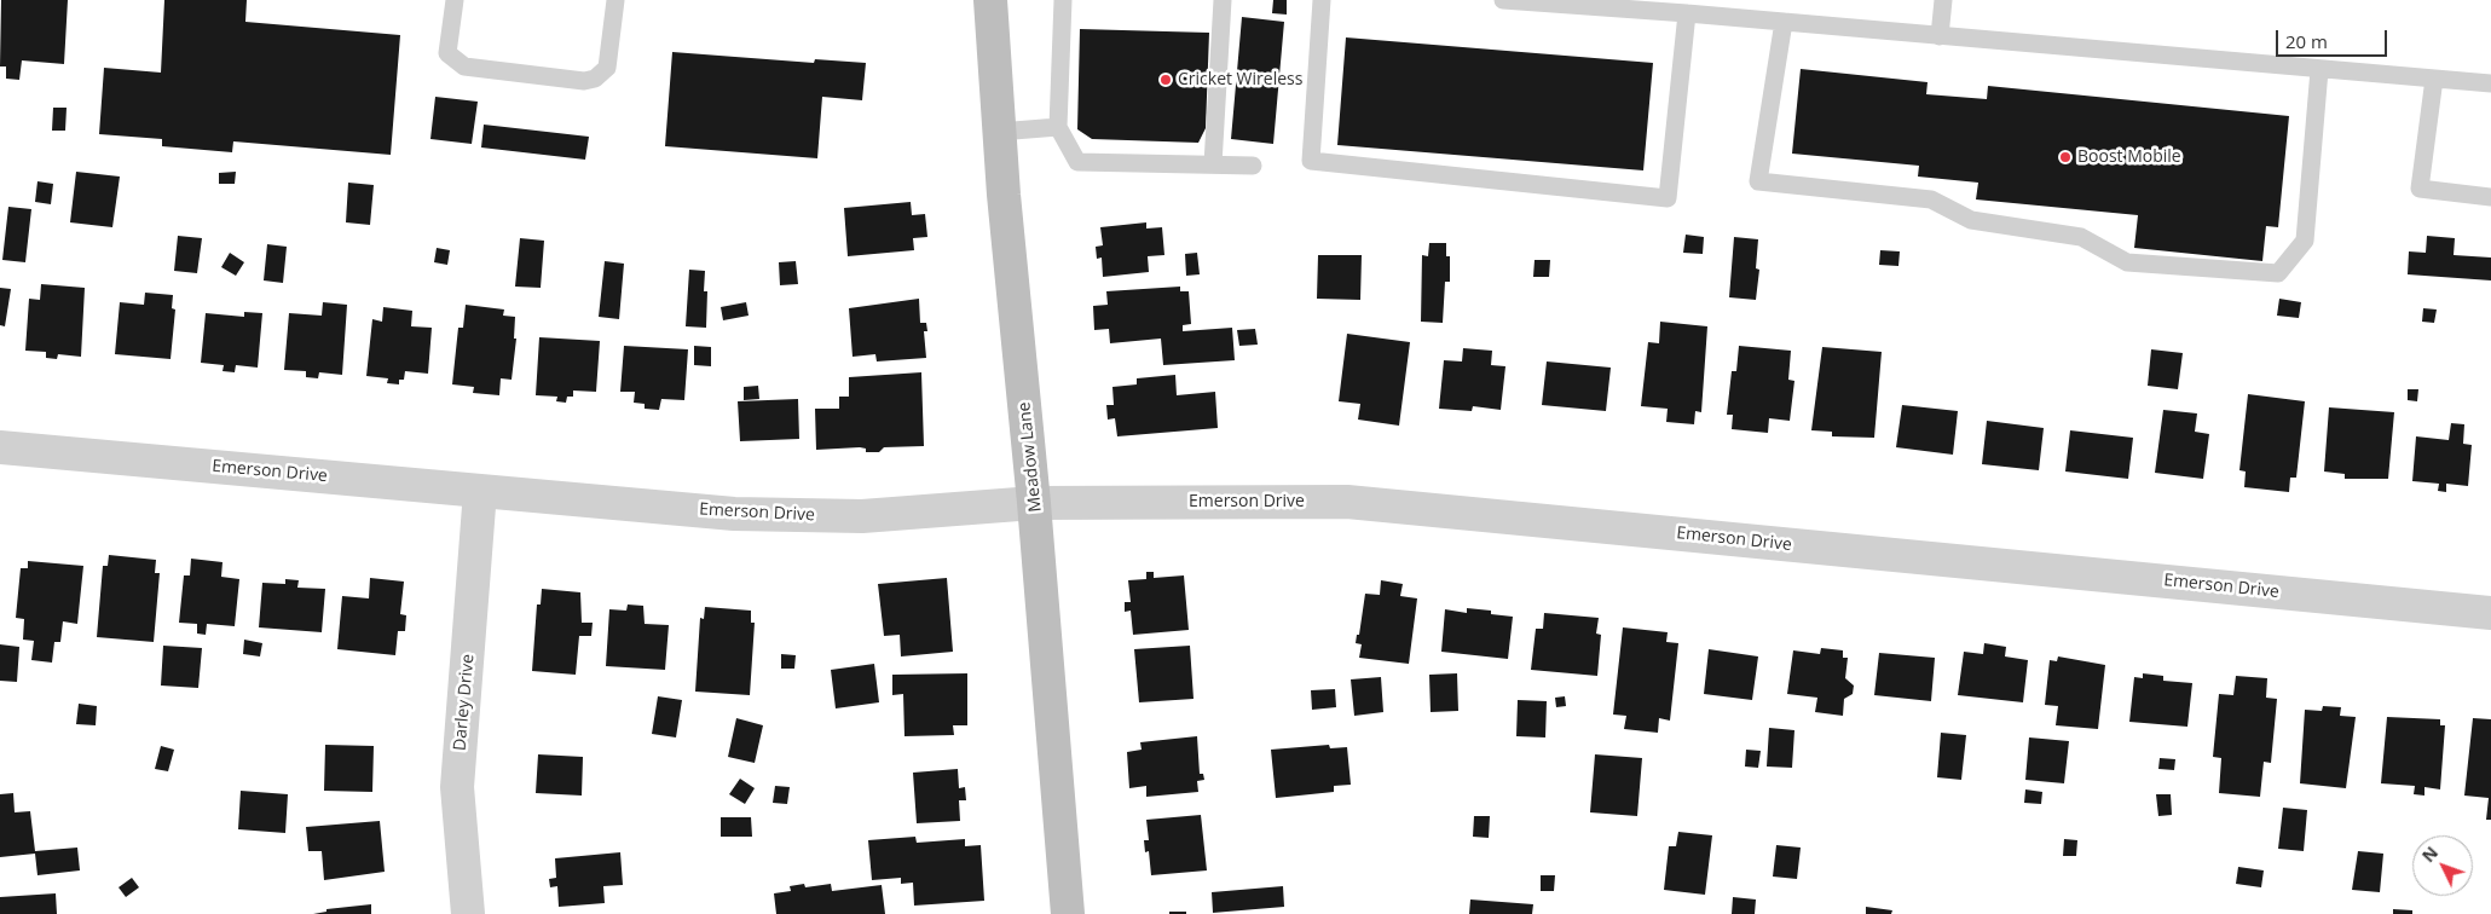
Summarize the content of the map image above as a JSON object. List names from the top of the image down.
{
  "streets": {
    "street": ["Meadow Lane", "Emerson Drive", "Darley Drive"]
  },
  "crossings": [
    ["Meadow Lane", "Emerson Drive"],
    ["Emerson Drive", "Darley Drive"]
  ],
  "places": ["Cricket Wireless", "Boost Mobile"],
  "scale_bar": "20 m",
  "north": "top left"
}
